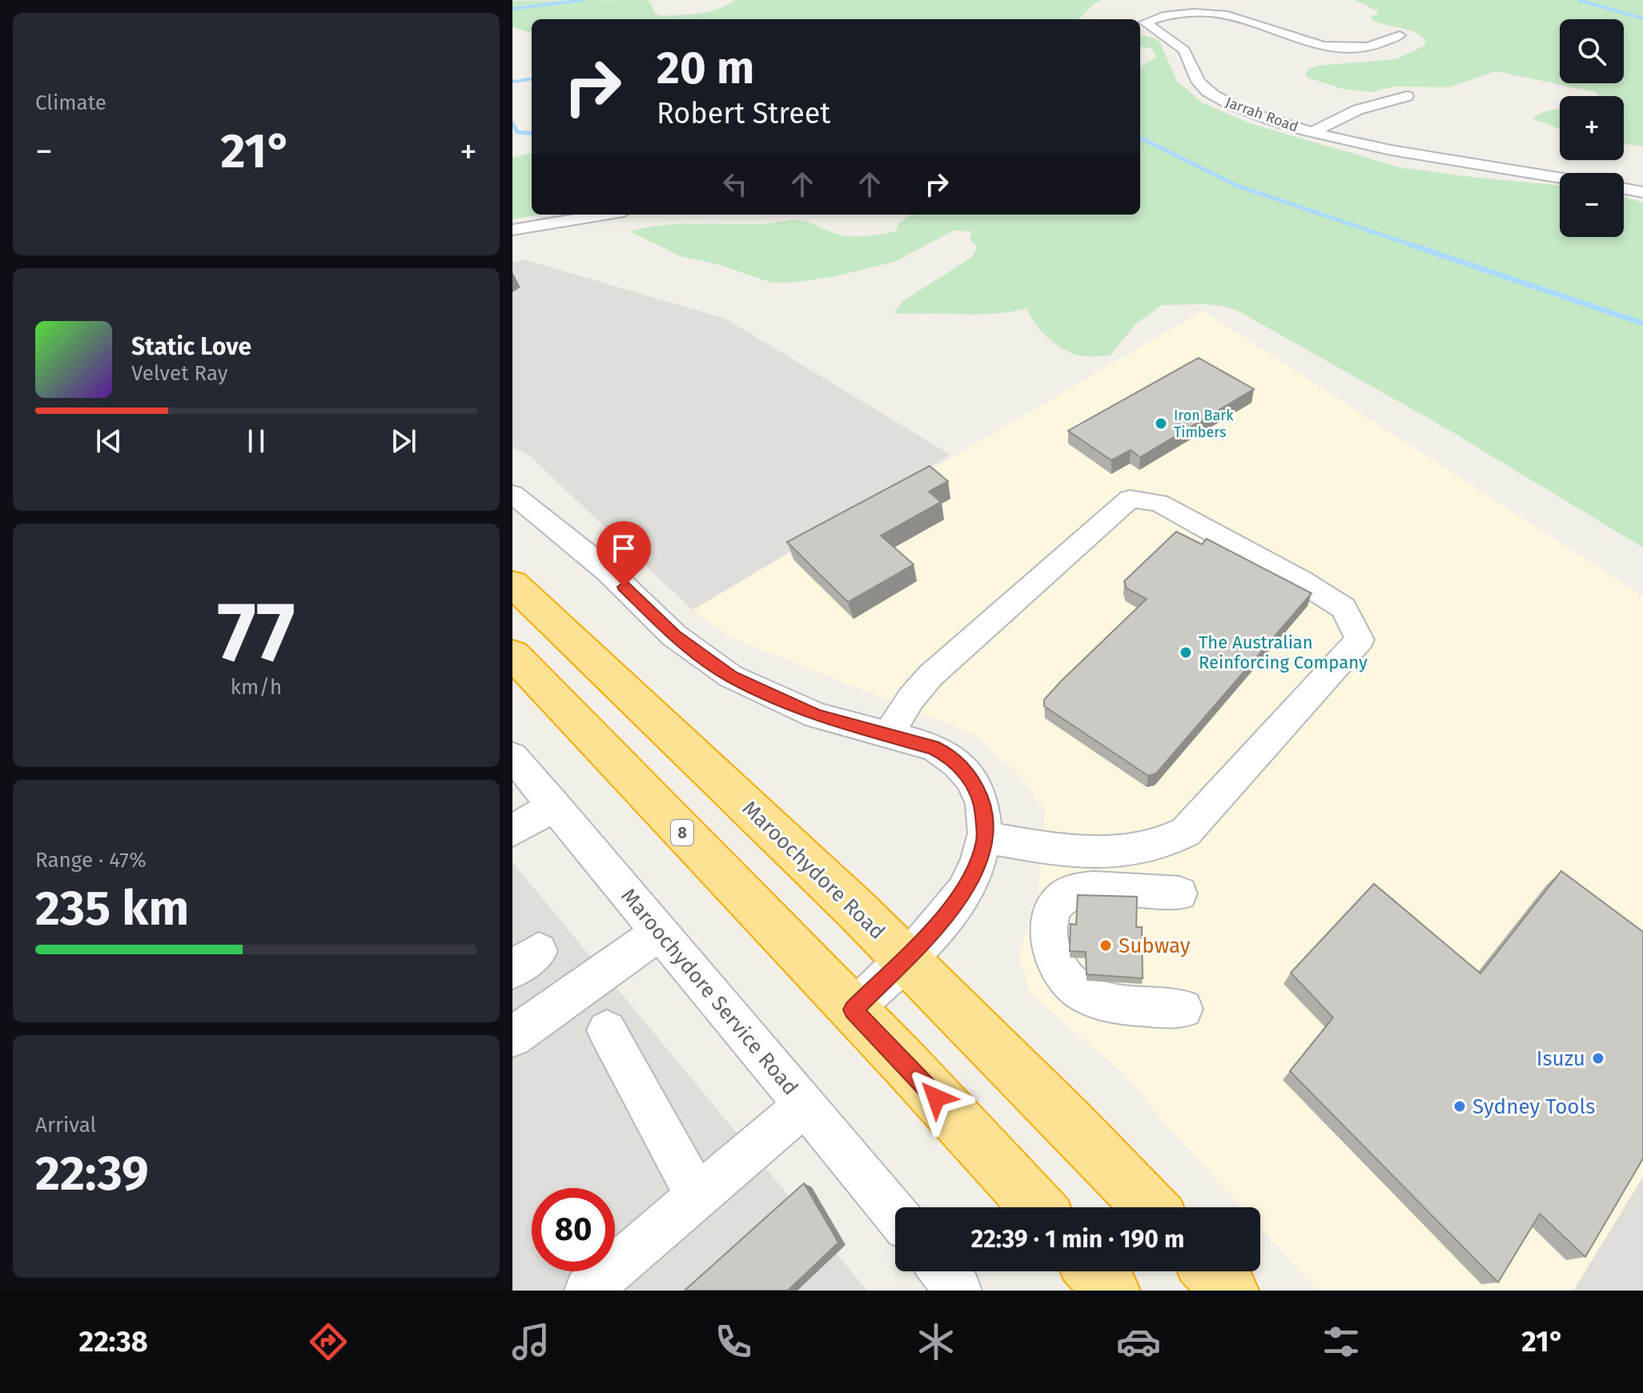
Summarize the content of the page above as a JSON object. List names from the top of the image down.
{
  "streets": {
    "highway": ["8", "Maroochydore Road"],
    "street": ["Jarrah Road", "Maroochydore Service Road"]
  },
  "places": [
    "Iron Bark Timbers",
    "The Australian Reinforcing Company",
    "Subway",
    "Isuzu",
    "Sydney Tools"
  ],
  "page": {
    "tile": [
      "Climate",
      ["77", "km/h"],
      ["Range · 47%", "235 km"],
      ["Arrival", "22:39"]
    ],
    "map_buttons": ["+", "−"],
    "turn": ["20 m", "Robert Street"],
    "heat": ["−", "21°", "+"],
    "song": ["Static Love", "Velvet Ray"],
    "limit": "80",
    "trip": "22:39 · 1 min · 190 m",
    "tabs": ["22:38", "21°"]
  }
}
